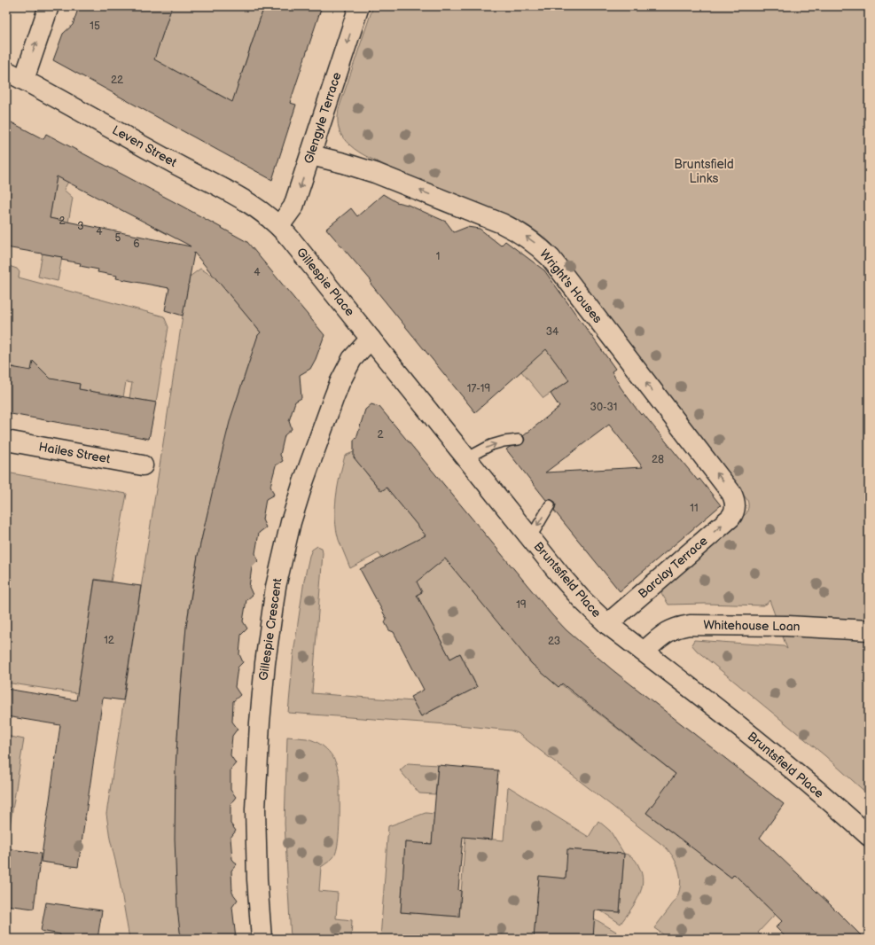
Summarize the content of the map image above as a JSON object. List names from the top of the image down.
{
  "streets": {
    "street": [
      "Glengyle Terrace",
      "Leven Street",
      "Gillespie Place",
      "Wright's Houses",
      "Hailes Street",
      "Barclay Terrace",
      "Bruntsfield Place",
      "Whitehouse Loan",
      "Gillespie Crescent"
    ]
  },
  "crossings": [
    ["Glengyle Terrace", "Leven Street"],
    ["Glengyle Terrace", "Gillespie Place"],
    ["Glengyle Terrace", "Wright's Houses"],
    ["Leven Street", "Gillespie Place"],
    ["Gillespie Place", "Bruntsfield Place"],
    ["Gillespie Place", "Gillespie Crescent"],
    ["Wright's Houses", "Barclay Terrace"],
    ["Barclay Terrace", "Bruntsfield Place"],
    ["Bruntsfield Place", "Whitehouse Loan"],
    ["Bruntsfield Place", "Gillespie Crescent"]
  ],
  "one_way": ["Glengyle Terrace", "Wright's Houses", "Barclay Terrace"],
  "parks": ["Bruntsfield Links"],
  "house_numbers": [
    "15",
    "22",
    "2",
    "3",
    "4",
    "5",
    "6",
    "1",
    "4",
    "34",
    "17-19",
    "30-31",
    "2",
    "28",
    "11",
    "19",
    "12",
    "23"
  ]
}
